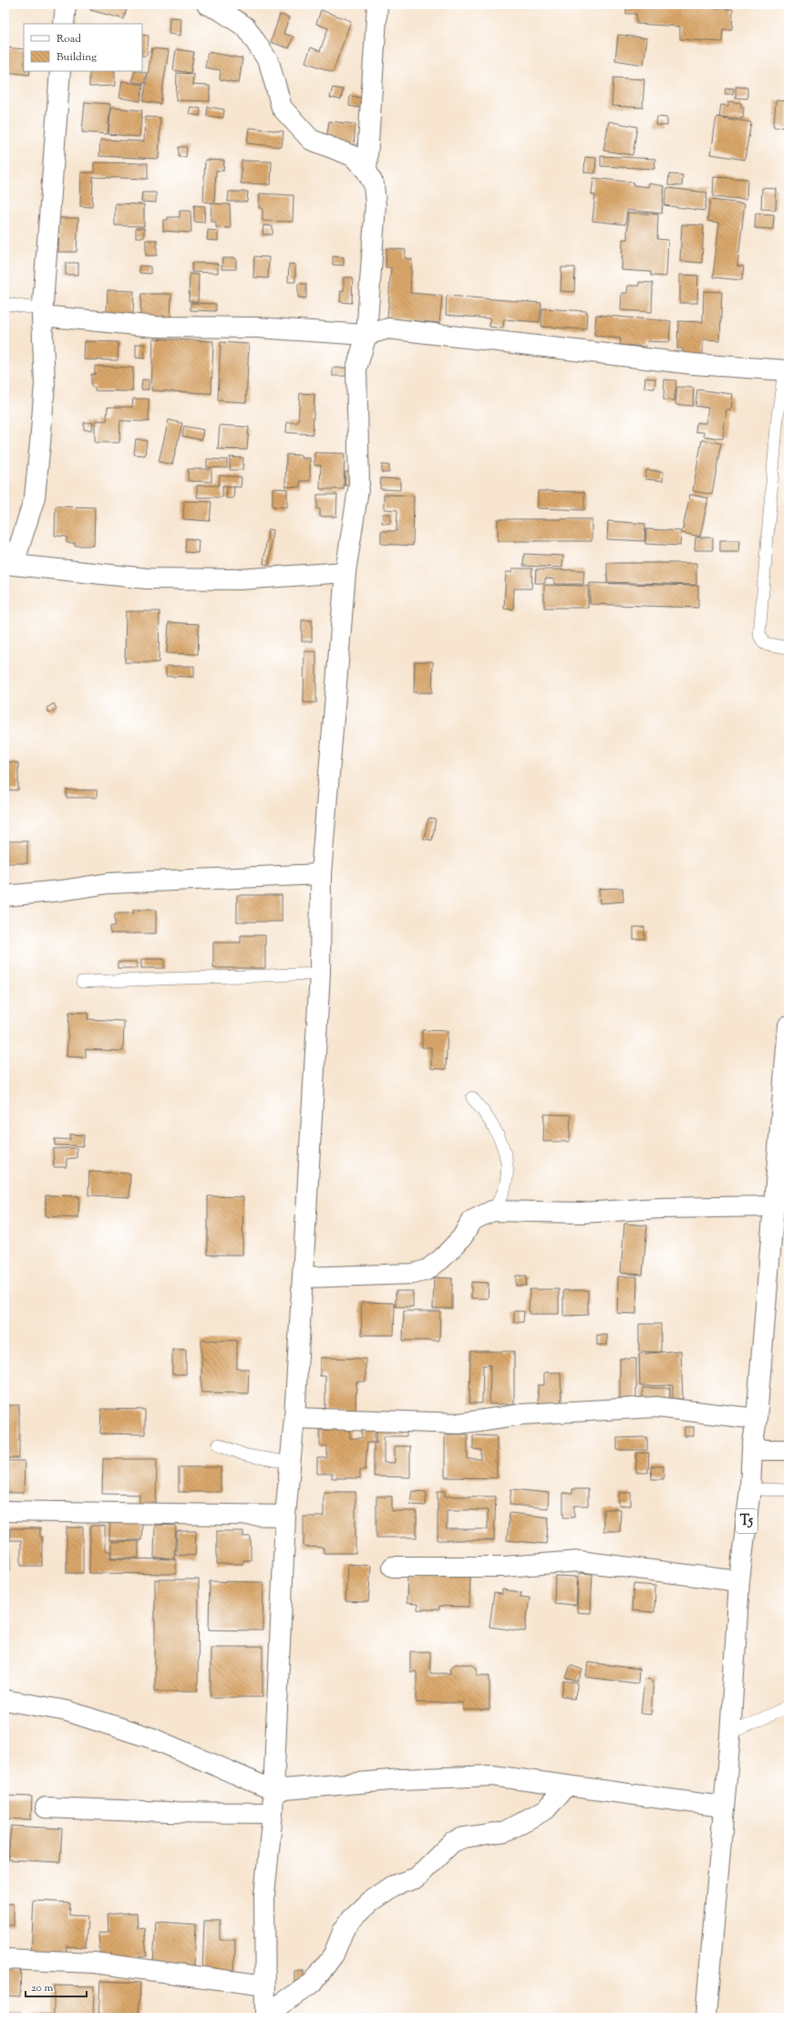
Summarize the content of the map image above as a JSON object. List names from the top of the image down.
{
  "streets": {
    "main road": ["T5"]
  },
  "legend": ["Road", "Building"],
  "scale_bar": "20 m"
}
